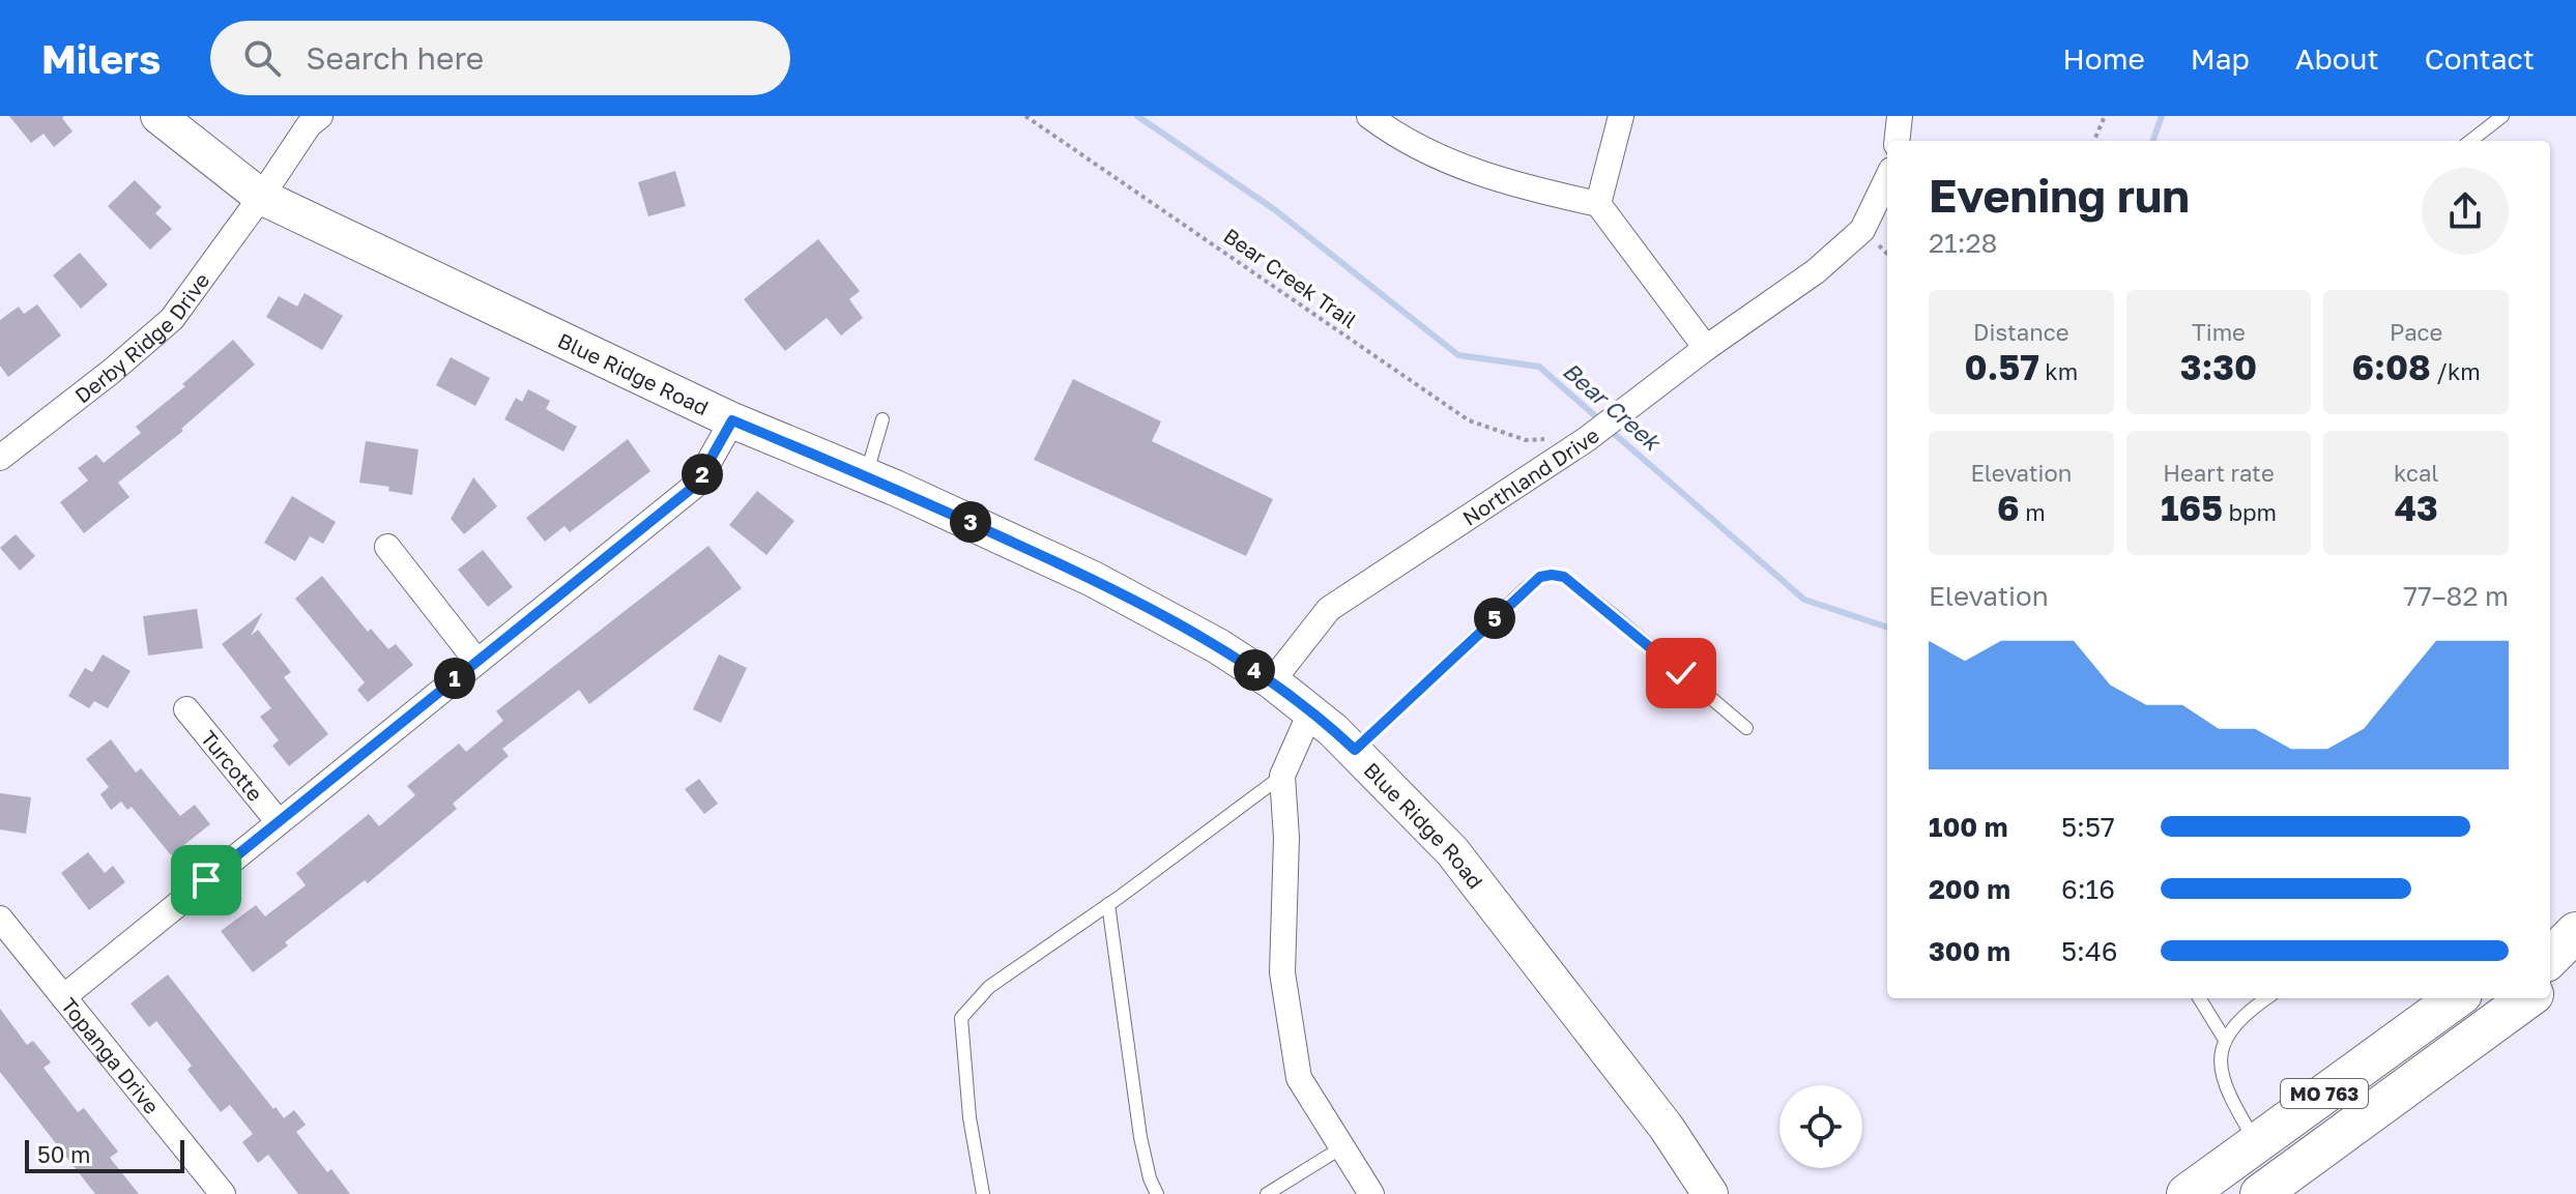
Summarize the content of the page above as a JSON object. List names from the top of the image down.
{
  "streets": {
    "main road": ["MO 763"],
    "street": [
      "Derby Ridge Drive",
      "Blue Ridge Road",
      "Northland Drive",
      "Turcotte",
      "Topanga Drive"
    ],
    "path": ["Bear Creek Trail"]
  },
  "crossings": [
    ["Derby Ridge Drive", "Blue Ridge Road"],
    ["Blue Ridge Road", "Northland Drive"]
  ],
  "water": ["Bear Creek"],
  "scale_bar": "50 m",
  "page": {
    "header": "Milers",
    "search": "Search here",
    "nav": [
      "Home",
      "Map",
      "About",
      "Contact"
    ],
    "heading": ["Evening run", "21:28"],
    "stats": [
      ["Distance", "0.57 km"],
      ["Time", "3:30"],
      ["Pace", "6:08 /km"],
      ["Elevation", "6 m"],
      ["Heart rate", "165 bpm"],
      ["kcal", "43"]
    ],
    "pins": [
      "2",
      "3",
      "5",
      "4",
      "1"
    ],
    "chart": ["Elevation", "77–82 m"],
    "list": [
      {
        "name": "100 m",
        "note": "5:57"
      },
      {
        "name": "200 m",
        "note": "6:16"
      },
      {
        "name": "300 m",
        "note": "5:46"
      }
    ],
    "scale": "50 m"
  }
}
